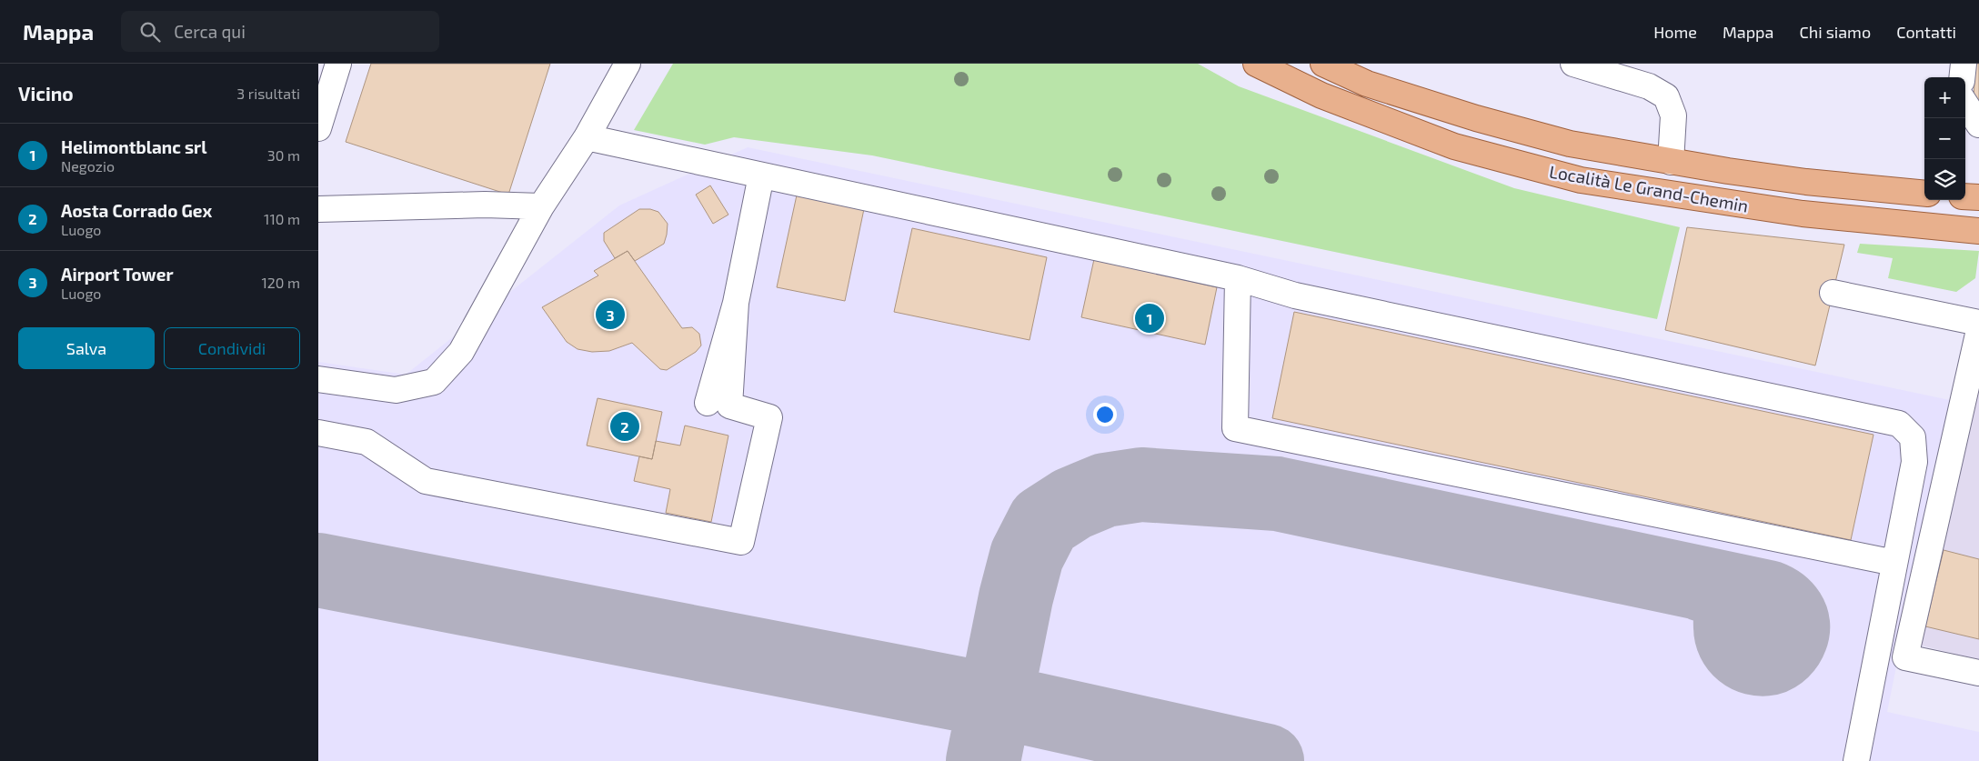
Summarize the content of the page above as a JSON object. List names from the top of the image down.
{
  "streets": {
    "main road": ["Località Le Grand-Chemin"]
  },
  "page": {
    "header": "Mappa",
    "search": "Cerca qui",
    "nav": [
      "Home",
      "Mappa",
      "Chi siamo",
      "Contatti"
    ],
    "heading": ["Vicino", "3 risultati"],
    "map_buttons": ["+", "−"],
    "list": [
      {
        "mark": "1",
        "name": "Helimontblanc srl",
        "note": "Negozio",
        "value": "30 m"
      },
      {
        "mark": "2",
        "name": "Aosta Corrado Gex",
        "note": "Luogo",
        "value": "110 m"
      },
      {
        "mark": "3",
        "name": "Airport Tower",
        "note": "Luogo",
        "value": "120 m"
      }
    ],
    "pins": ["3", "1", "2"],
    "buttons": ["Salva", "Condividi"]
  }
}
